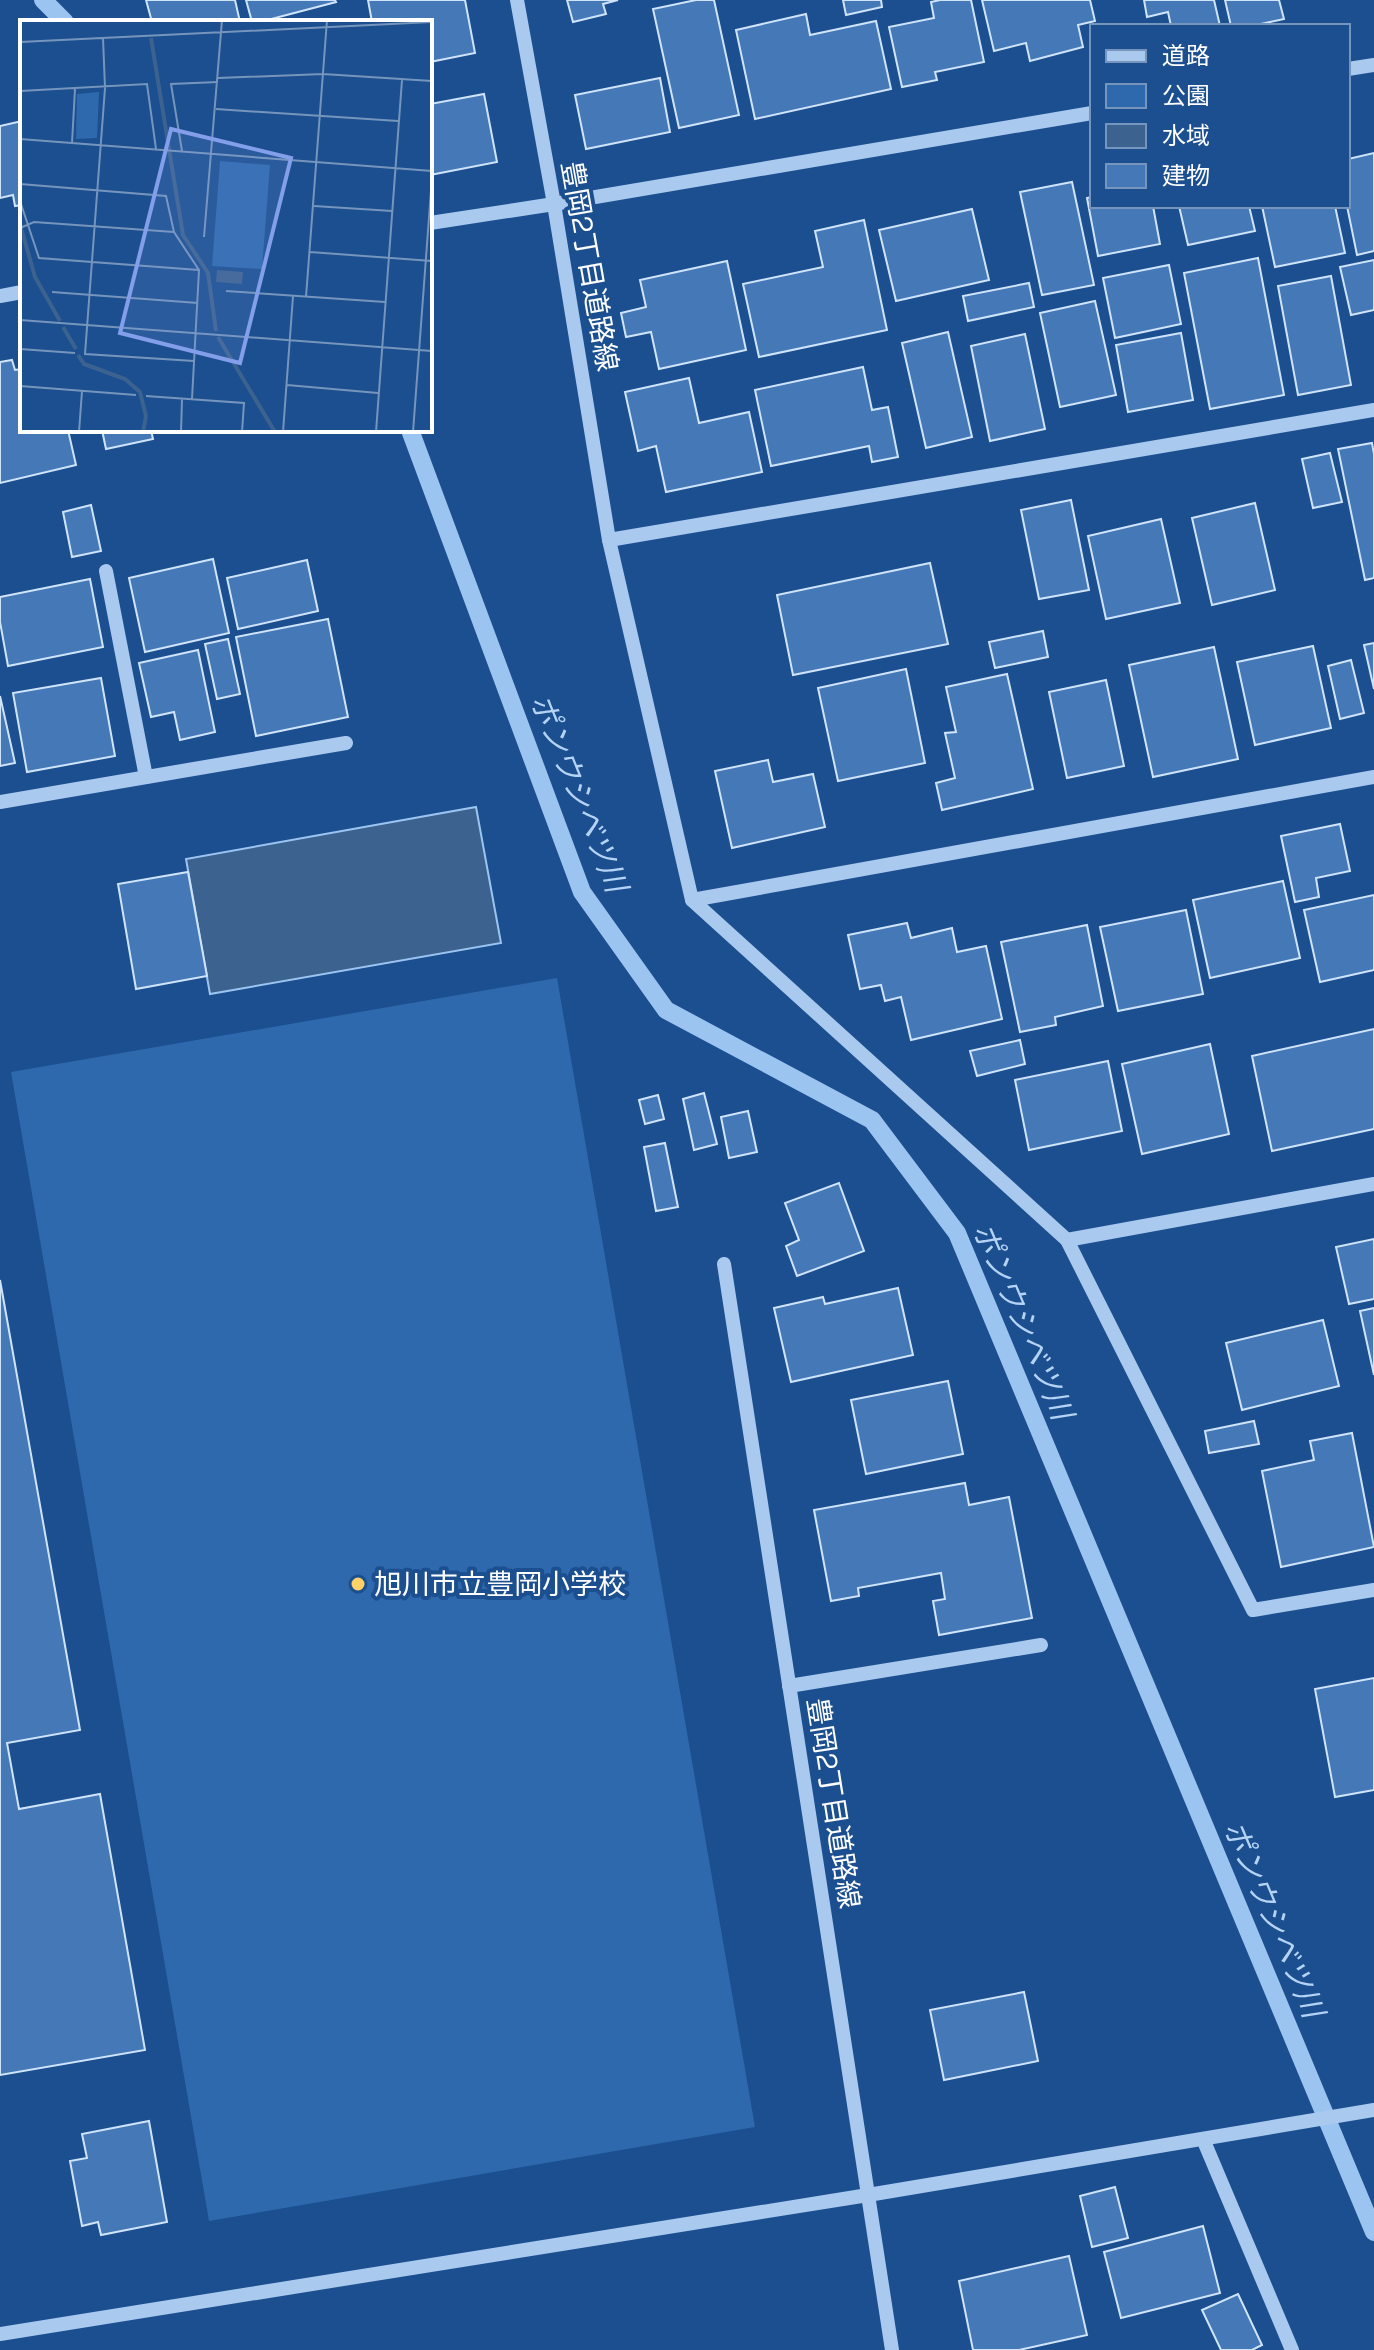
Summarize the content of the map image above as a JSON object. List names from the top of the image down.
{
  "streets": {
    "street": ["豊岡2丁目道路線"]
  },
  "water": ["ポンウシベツ川"],
  "places": ["旭川市立豊岡小学校"],
  "legend": [
    "道路",
    "公園",
    "水域",
    "建物"
  ]
}
